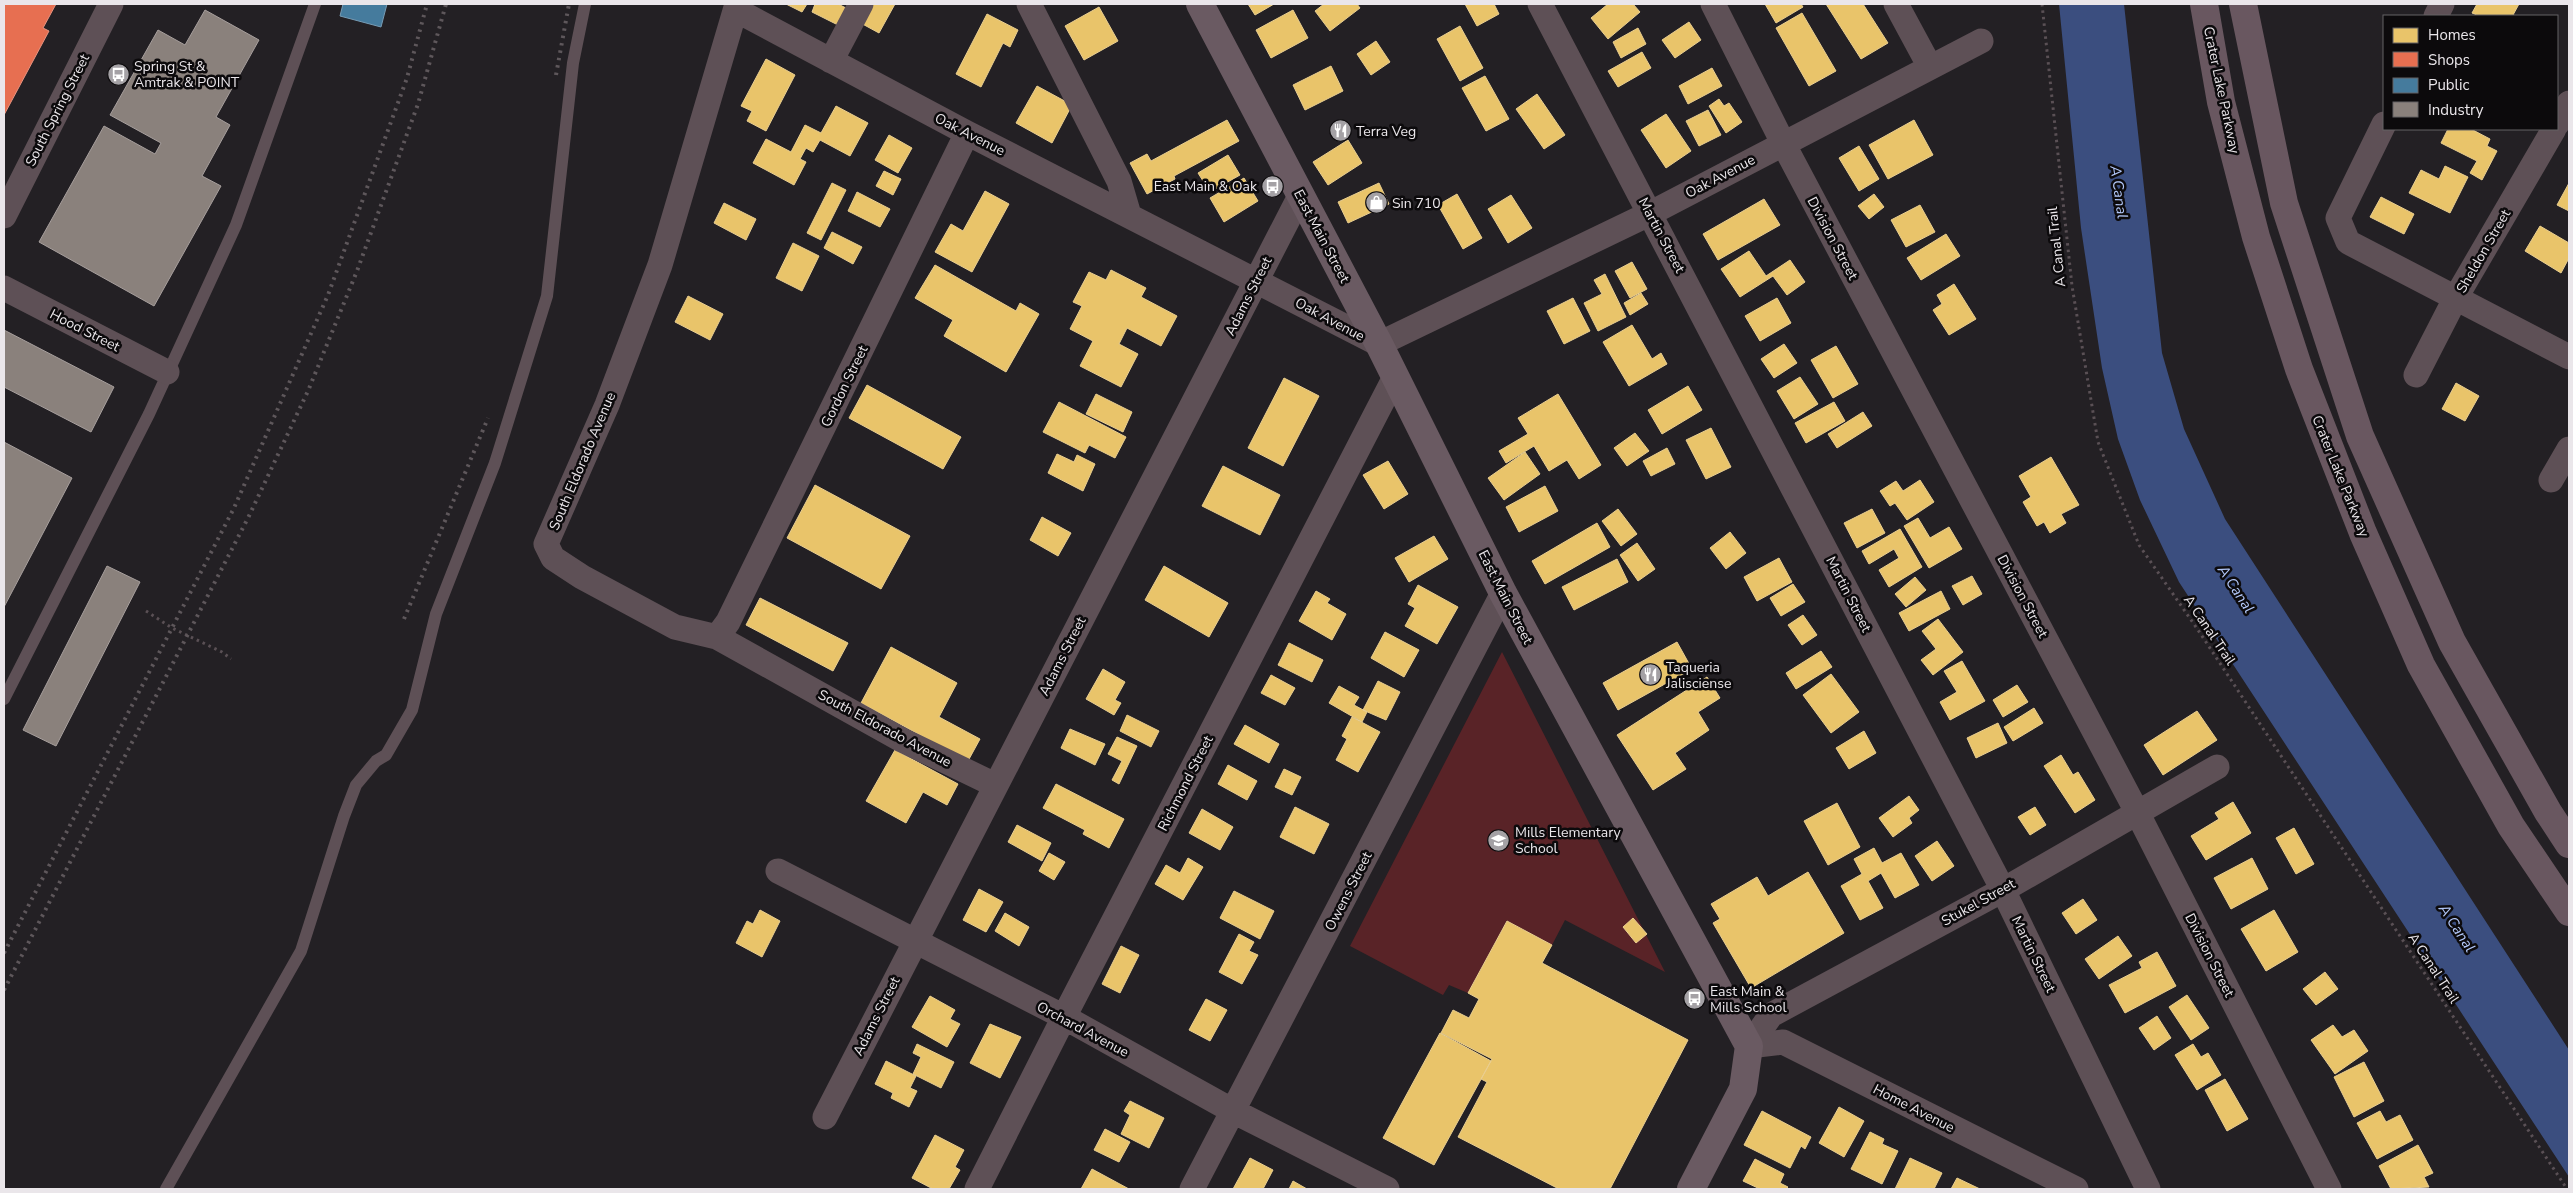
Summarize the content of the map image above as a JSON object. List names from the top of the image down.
{
  "streets": {
    "main road": ["Crater Lake Parkway"],
    "street": [
      "South Spring Street",
      "Oak Avenue",
      "Martin Street",
      "East Main Street",
      "Division Street",
      "Sheldon Street",
      "Adams Street",
      "Hood Street",
      "Gordon Street",
      "South Eldorado Avenue",
      "Richmond Street",
      "Owens Street",
      "Stukel Street",
      "Orchard Avenue",
      "Home Avenue"
    ],
    "path": ["A Canal Trail"]
  },
  "crossings": [
    ["Oak Avenue", "Martin Street"],
    ["Oak Avenue", "East Main Street"],
    ["Oak Avenue", "Division Street"],
    ["Oak Avenue", "Adams Street"],
    ["Oak Avenue", "Gordon Street"],
    ["Oak Avenue", "South Eldorado Avenue"],
    ["Martin Street", "Stukel Street"],
    ["East Main Street", "Adams Street"],
    ["East Main Street", "Richmond Street"],
    ["East Main Street", "Owens Street"],
    ["East Main Street", "Stukel Street"],
    ["East Main Street", "Home Avenue"],
    ["Division Street", "Stukel Street"],
    ["Adams Street", "South Eldorado Avenue"],
    ["Adams Street", "Orchard Avenue"],
    ["Gordon Street", "South Eldorado Avenue"],
    ["Richmond Street", "Orchard Avenue"],
    ["Owens Street", "Orchard Avenue"],
    ["Stukel Street", "Home Avenue"]
  ],
  "water": ["A Canal"],
  "places": {
    "bus stop": ["Spring St & Amtrak & POINT", "East Main & Oak", "East Main & Mills School"],
    "restaurant": ["Terra Veg", "Taqueria Jalisciense"],
    "shop": ["Sin 710"],
    "school or university": ["Mills Elementary School"]
  },
  "legend": [
    "Homes",
    "Shops",
    "Public",
    "Industry"
  ]
}
